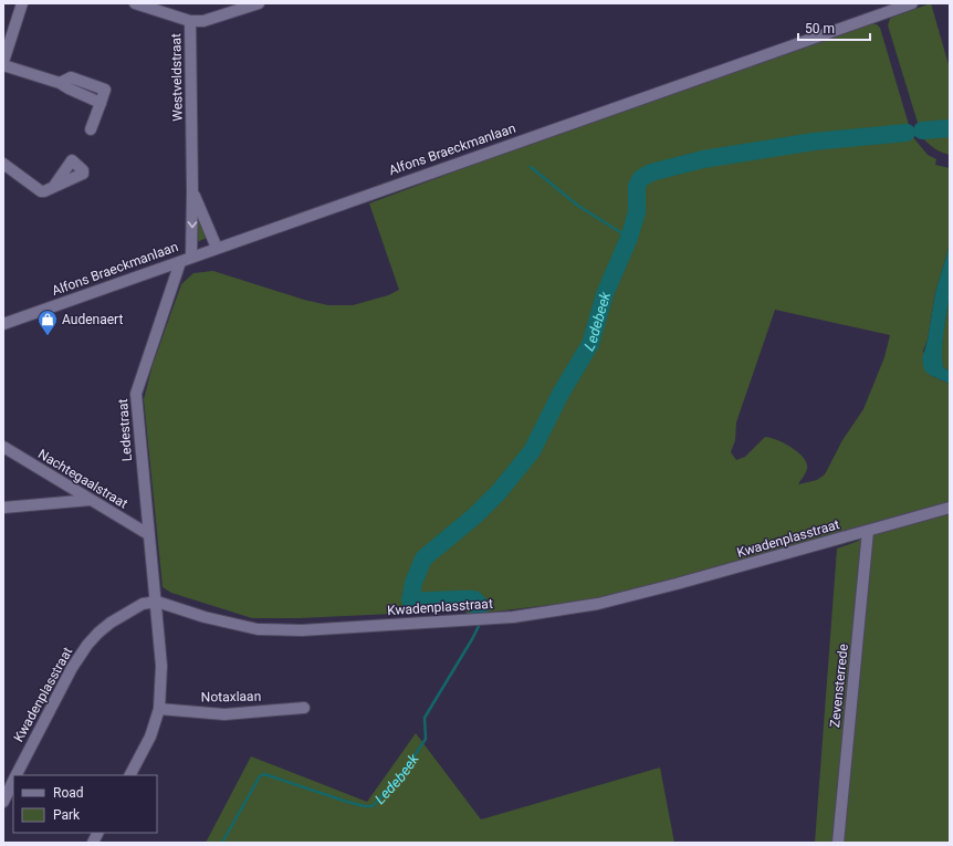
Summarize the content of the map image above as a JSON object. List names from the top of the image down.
{
  "streets": {
    "street": [
      "Westveldstraat",
      "Alfons Braeckmanlaan",
      "Ledestraat",
      "Nachtegaalstraat",
      "Kwadenplasstraat",
      "Zevensterrede",
      "Notaxlaan"
    ]
  },
  "crossings": [
    ["Westveldstraat", "Alfons Braeckmanlaan"],
    ["Alfons Braeckmanlaan", "Ledestraat"],
    ["Ledestraat", "Nachtegaalstraat"],
    ["Ledestraat", "Kwadenplasstraat"],
    ["Kwadenplasstraat", "Zevensterrede"]
  ],
  "water": ["Ledebeek"],
  "places": {
    "shop": ["Audenaert"]
  },
  "legend": ["Road", "Park"],
  "scale_bar": "50 m"
}
